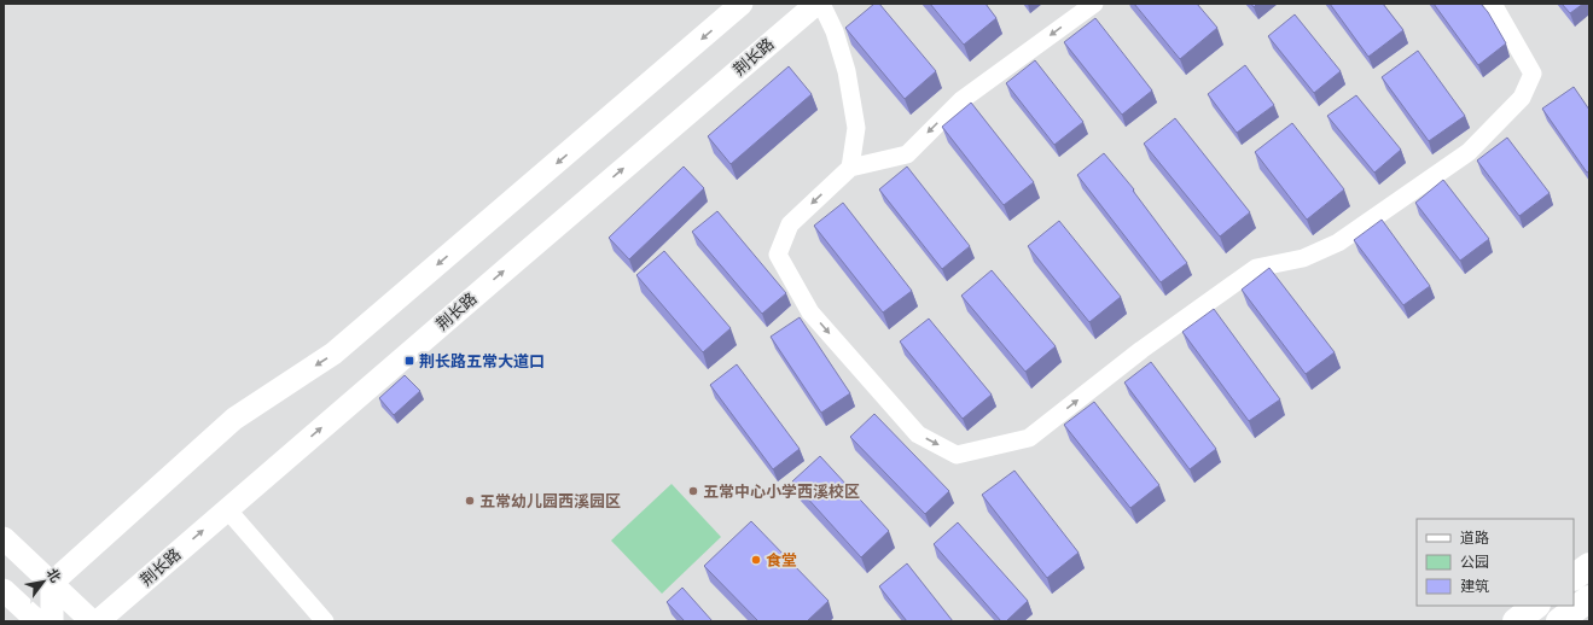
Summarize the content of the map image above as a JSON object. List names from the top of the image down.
{
  "streets": {
    "main road": ["荆长路"]
  },
  "places": {
    "transit": ["荆长路五常大道口"],
    "other": ["五常中心小学西溪校区", "五常幼儿园西溪园区", "食堂"]
  },
  "legend": ["道路", "公园", "建筑"],
  "north": "top right"
}
